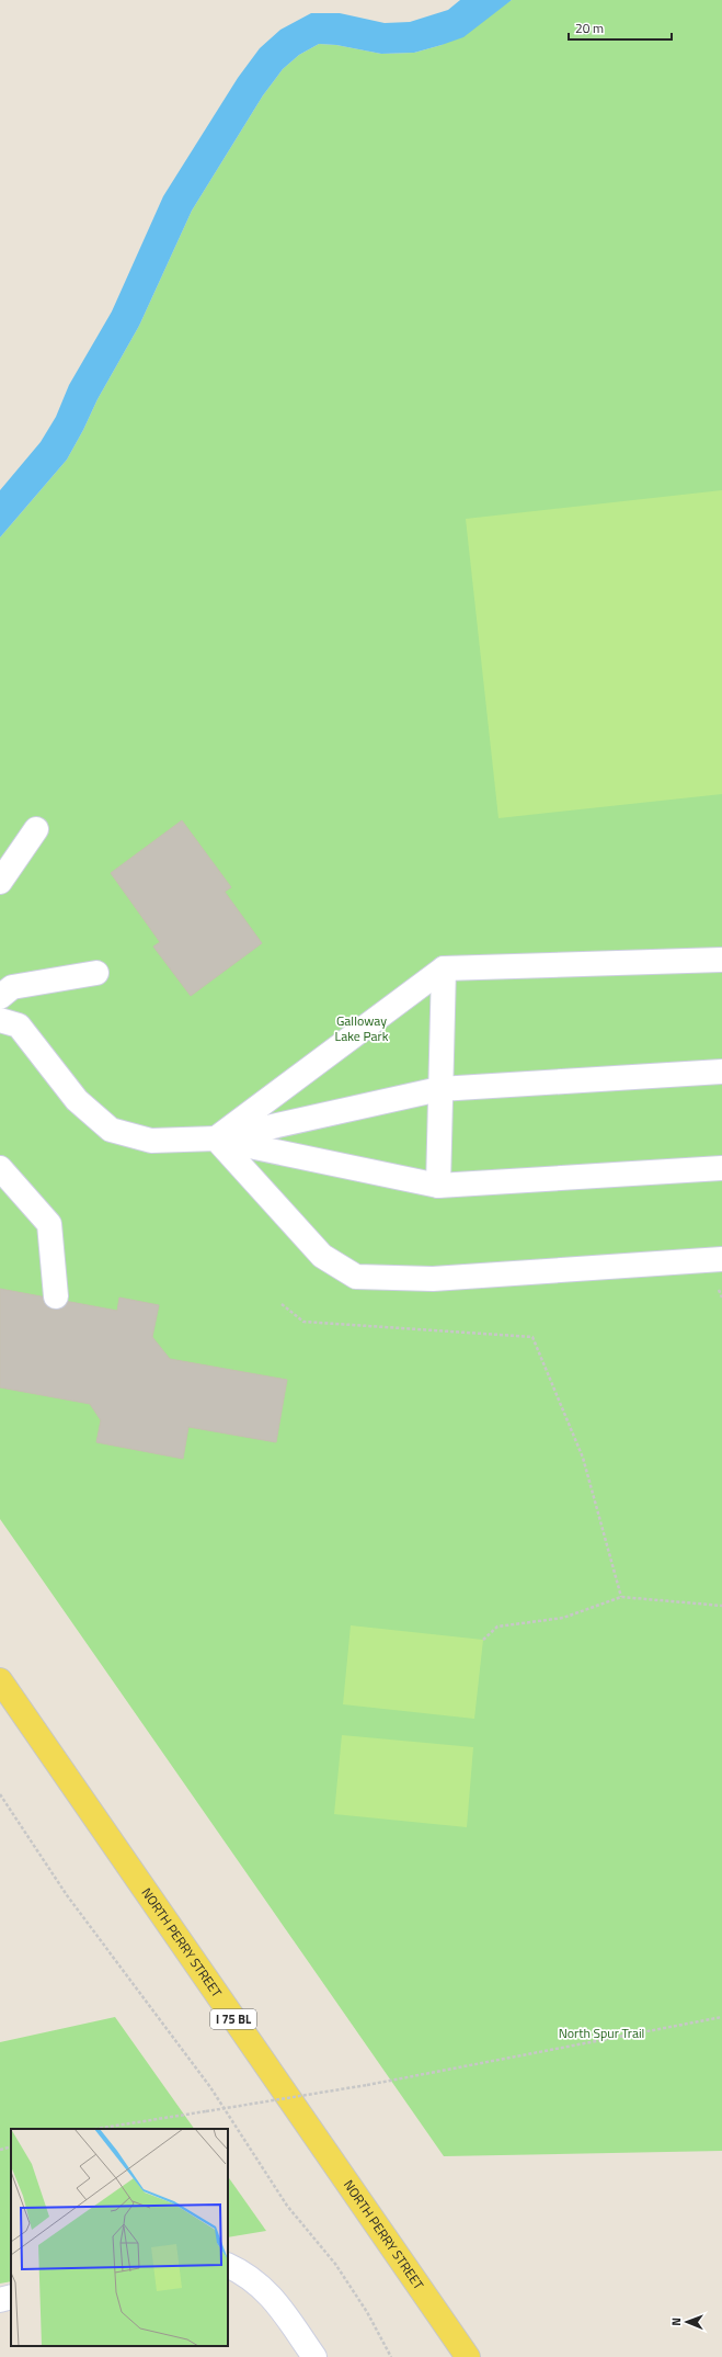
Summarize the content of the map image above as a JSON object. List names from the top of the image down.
{
  "streets": {
    "main road": ["NORTH PERRY STREET", "I 75 BL"]
  },
  "parks": ["Galloway Lake Park", "North Spur Trail"],
  "scale_bar": "20 m",
  "north": "left"
}
